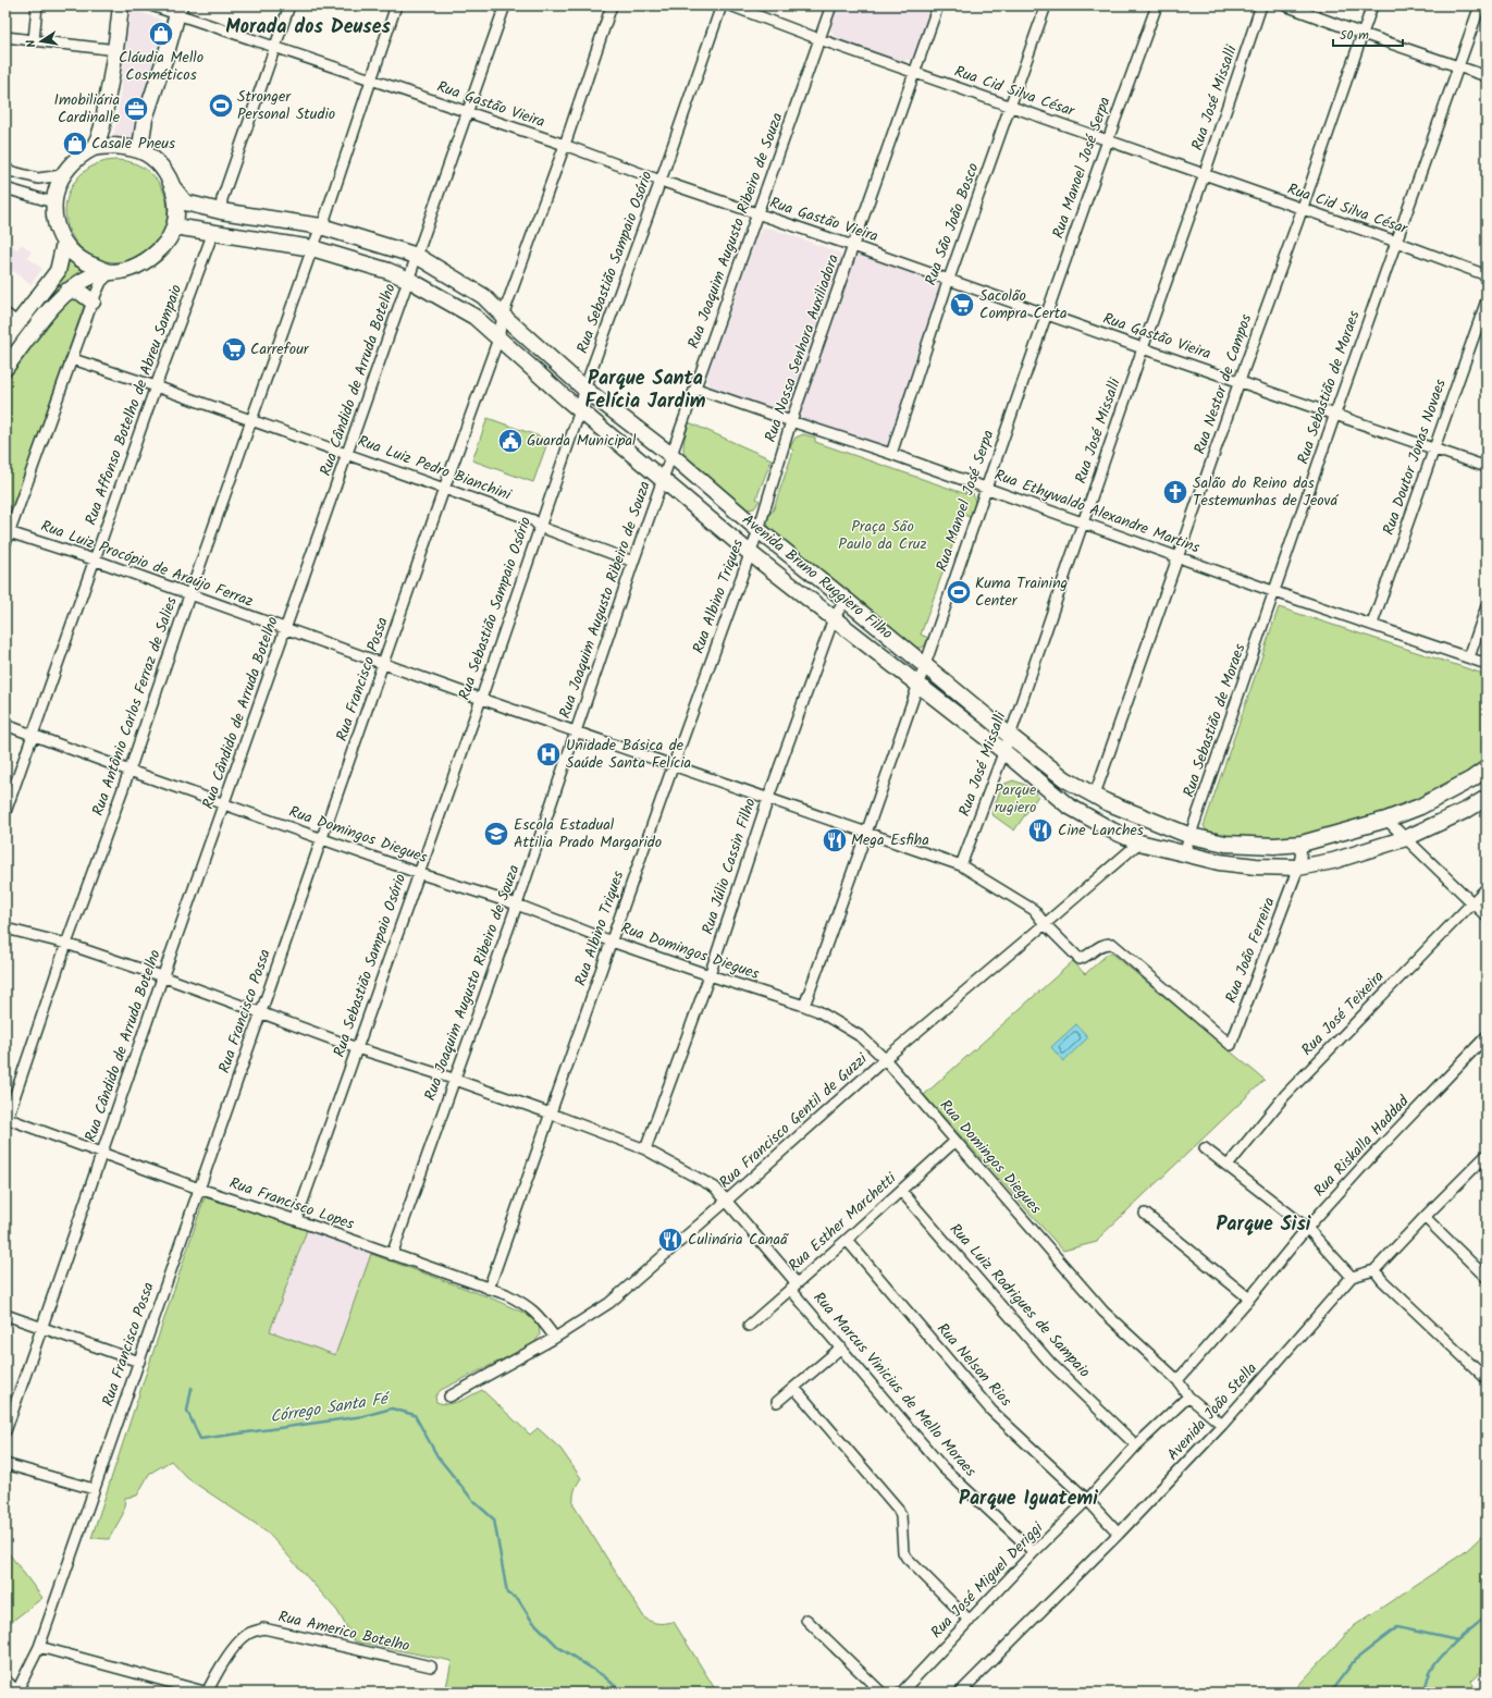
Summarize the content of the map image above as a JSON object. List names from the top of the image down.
{
  "streets": {
    "main road": ["Avenida Bruno Ruggiero Filho"],
    "street": [
      "Rua Cid Silva César",
      "Rua José Missalli",
      "Rua Gastão Vieira",
      "Rua Manoel José Serpa",
      "Rua São João Bosco",
      "Rua Joaquim Augusto Ribeiro de Souza",
      "Rua Sebastião Sampaio Osório",
      "Rua Nossa Senhora Auxiliadora",
      "Rua Cândido de Arruda Botelho",
      "Rua Nestor de Campos",
      "Rua Sebastião de Moraes",
      "Rua Affonso Botelho de Abreu Sampaio",
      "Rua Doutor Jonas Novaes",
      "Rua Luiz Pedro Bianchini",
      "Rua Ethywaldo Alexandre Martins",
      "Rua Luiz Procópio de Araújo Ferraz",
      "Rua Albino Triques",
      "Rua Francisco Possa",
      "Rua Antônio Carlos Ferraz de Salies",
      "Rua Domingos Diegues",
      "Rua Júlio Cassin Filho",
      "Rua João Ferreira",
      "Rua José Teixeira",
      "Rua Francisco Gentil de Guzzi",
      "Rua Riskalla Haddad",
      "Rua Francisco Lopes",
      "Rua Esther Marchetti",
      "Rua Luiz Rodrigues de Sampaio",
      "Rua Nelson Rios",
      "Rua Marcus Vinicius de Mello Moraes",
      "Avenida João Stella",
      "Rua José Miguel Deriggi",
      "Rua Americo Botelho"
    ]
  },
  "crossings": [
    ["Rua Cid Silva César", "Rua José Missalli"],
    ["Rua Cid Silva César", "Rua Manoel José Serpa"],
    ["Rua Cid Silva César", "Rua São João Bosco"],
    ["Rua Cid Silva César", "Rua Joaquim Augusto Ribeiro de Souza"],
    ["Rua Cid Silva César", "Rua Nossa Senhora Auxiliadora"],
    ["Rua Cid Silva César", "Rua Nestor de Campos"],
    ["Rua Cid Silva César", "Rua Sebastião de Moraes"],
    ["Rua José Missalli", "Rua Gastão Vieira"],
    ["Rua José Missalli", "Rua Ethywaldo Alexandre Martins"],
    ["Rua José Missalli", "Rua Luiz Procópio de Araújo Ferraz"],
    ["Rua José Missalli", "Avenida Bruno Ruggiero Filho"],
    ["Rua Gastão Vieira", "Rua Manoel José Serpa"],
    ["Rua Gastão Vieira", "Rua São João Bosco"],
    ["Rua Gastão Vieira", "Rua Joaquim Augusto Ribeiro de Souza"],
    ["Rua Gastão Vieira", "Rua Sebastião Sampaio Osório"],
    ["Rua Gastão Vieira", "Rua Nossa Senhora Auxiliadora"],
    ["Rua Gastão Vieira", "Rua Cândido de Arruda Botelho"],
    ["Rua Gastão Vieira", "Rua Nestor de Campos"],
    ["Rua Gastão Vieira", "Rua Sebastião de Moraes"],
    ["Rua Gastão Vieira", "Rua Doutor Jonas Novaes"],
    ["Rua Gastão Vieira", "Rua Francisco Possa"],
    ["Rua Gastão Vieira", "Rua Antônio Carlos Ferraz de Salies"],
    ["Rua Manoel José Serpa", "Rua Ethywaldo Alexandre Martins"],
    ["Rua Manoel José Serpa", "Rua Luiz Procópio de Araújo Ferraz"],
    ["Rua Manoel José Serpa", "Avenida Bruno Ruggiero Filho"],
    ["Rua Manoel José Serpa", "Rua Domingos Diegues"],
    ["Rua São João Bosco", "Rua Ethywaldo Alexandre Martins"],
    ["Rua Joaquim Augusto Ribeiro de Souza", "Rua Luiz Pedro Bianchini"],
    ["Rua Joaquim Augusto Ribeiro de Souza", "Rua Ethywaldo Alexandre Martins"],
    ["Rua Joaquim Augusto Ribeiro de Souza", "Rua Luiz Procópio de Araújo Ferraz"],
    ["Rua Joaquim Augusto Ribeiro de Souza", "Avenida Bruno Ruggiero Filho"],
    ["Rua Joaquim Augusto Ribeiro de Souza", "Rua Domingos Diegues"],
    ["Rua Joaquim Augusto Ribeiro de Souza", "Rua Francisco Lopes"],
    ["Rua Joaquim Augusto Ribeiro de Souza", "Rua Marcus Vinicius de Mello Moraes"],
    ["Rua Sebastião Sampaio Osório", "Rua Luiz Pedro Bianchini"],
    ["Rua Sebastião Sampaio Osório", "Rua Luiz Procópio de Araújo Ferraz"],
    ["Rua Sebastião Sampaio Osório", "Avenida Bruno Ruggiero Filho"],
    ["Rua Sebastião Sampaio Osório", "Rua Domingos Diegues"],
    ["Rua Sebastião Sampaio Osório", "Rua Francisco Lopes"],
    ["Rua Sebastião Sampaio Osório", "Rua Marcus Vinicius de Mello Moraes"],
    ["Rua Nossa Senhora Auxiliadora", "Rua Ethywaldo Alexandre Martins"],
    ["Rua Nossa Senhora Auxiliadora", "Avenida Bruno Ruggiero Filho"],
    ["Rua Nossa Senhora Auxiliadora", "Rua Albino Triques"],
    ["Rua Cândido de Arruda Botelho", "Rua Luiz Pedro Bianchini"],
    ["Rua Cândido de Arruda Botelho", "Rua Luiz Procópio de Araújo Ferraz"],
    ["Rua Cândido de Arruda Botelho", "Avenida Bruno Ruggiero Filho"],
    ["Rua Cândido de Arruda Botelho", "Rua Domingos Diegues"],
    ["Rua Cândido de Arruda Botelho", "Rua Francisco Lopes"],
    ["Rua Cândido de Arruda Botelho", "Rua Marcus Vinicius de Mello Moraes"],
    ["Rua Nestor de Campos", "Rua Ethywaldo Alexandre Martins"],
    ["Rua Nestor de Campos", "Avenida Bruno Ruggiero Filho"],
    ["Rua Sebastião de Moraes", "Rua Ethywaldo Alexandre Martins"],
    ["Rua Sebastião de Moraes", "Avenida Bruno Ruggiero Filho"],
    ["Rua Affonso Botelho de Abreu Sampaio", "Rua Luiz Pedro Bianchini"],
    ["Rua Affonso Botelho de Abreu Sampaio", "Rua Luiz Procópio de Araújo Ferraz"],
    ["Rua Affonso Botelho de Abreu Sampaio", "Avenida Bruno Ruggiero Filho"],
    ["Rua Affonso Botelho de Abreu Sampaio", "Rua Domingos Diegues"],
    ["Rua Doutor Jonas Novaes", "Rua Ethywaldo Alexandre Martins"],
    ["Rua Luiz Pedro Bianchini", "Rua Francisco Possa"],
    ["Rua Luiz Pedro Bianchini", "Rua Antônio Carlos Ferraz de Salies"],
    ["Rua Luiz Procópio de Araújo Ferraz", "Rua Albino Triques"],
    ["Rua Luiz Procópio de Araújo Ferraz", "Rua Francisco Possa"],
    ["Rua Luiz Procópio de Araújo Ferraz", "Rua Antônio Carlos Ferraz de Salies"],
    ["Rua Luiz Procópio de Araújo Ferraz", "Rua Júlio Cassin Filho"],
    ["Rua Luiz Procópio de Araújo Ferraz", "Rua João Ferreira"],
    ["Rua Luiz Procópio de Araújo Ferraz", "Rua Francisco Gentil de Guzzi"],
    ["Avenida Bruno Ruggiero Filho", "Rua Albino Triques"],
    ["Avenida Bruno Ruggiero Filho", "Rua Francisco Possa"],
    ["Avenida Bruno Ruggiero Filho", "Rua Antônio Carlos Ferraz de Salies"],
    ["Avenida Bruno Ruggiero Filho", "Rua Júlio Cassin Filho"],
    ["Avenida Bruno Ruggiero Filho", "Rua João Ferreira"],
    ["Avenida Bruno Ruggiero Filho", "Rua Francisco Gentil de Guzzi"],
    ["Rua Albino Triques", "Rua Domingos Diegues"],
    ["Rua Albino Triques", "Rua Francisco Lopes"],
    ["Rua Albino Triques", "Rua Marcus Vinicius de Mello Moraes"],
    ["Rua Francisco Possa", "Rua Domingos Diegues"],
    ["Rua Francisco Possa", "Rua Francisco Lopes"],
    ["Rua Francisco Possa", "Rua Marcus Vinicius de Mello Moraes"],
    ["Rua Antônio Carlos Ferraz de Salies", "Rua Domingos Diegues"],
    ["Rua Antônio Carlos Ferraz de Salies", "Rua Francisco Lopes"],
    ["Rua Antônio Carlos Ferraz de Salies", "Rua Marcus Vinicius de Mello Moraes"],
    ["Rua Domingos Diegues", "Rua Júlio Cassin Filho"],
    ["Rua Domingos Diegues", "Rua Francisco Gentil de Guzzi"],
    ["Rua Domingos Diegues", "Rua Riskalla Haddad"],
    ["Rua Domingos Diegues", "Rua Esther Marchetti"],
    ["Rua Domingos Diegues", "Avenida João Stella"],
    ["Rua Domingos Diegues", "Rua José Miguel Deriggi"],
    ["Rua Júlio Cassin Filho", "Rua Marcus Vinicius de Mello Moraes"],
    ["Rua Francisco Gentil de Guzzi", "Rua Francisco Lopes"],
    ["Rua Francisco Gentil de Guzzi", "Rua Marcus Vinicius de Mello Moraes"],
    ["Rua Esther Marchetti", "Rua Luiz Rodrigues de Sampaio"],
    ["Rua Esther Marchetti", "Rua Nelson Rios"],
    ["Rua Esther Marchetti", "Rua Marcus Vinicius de Mello Moraes"],
    ["Rua Luiz Rodrigues de Sampaio", "Rua José Miguel Deriggi"],
    ["Rua Nelson Rios", "Avenida João Stella"],
    ["Rua Nelson Rios", "Rua José Miguel Deriggi"],
    ["Rua Marcus Vinicius de Mello Moraes", "Rua José Miguel Deriggi"]
  ],
  "districts": [
    "Morada dos Deuses",
    "Parque Santa Felícia Jardim",
    "Parque Sisi",
    "Parque Iguatemi"
  ],
  "water": ["Córrego Santa Fé"],
  "parks": ["Praça São Paulo da Cruz", "Parque rugiero"],
  "places": {
    "shop": ["Cláudia Mello Cosméticos", "Casale Pneus"],
    "sports": ["Stronger Personal Studio", "Kuma Training Center"],
    "office": ["Imobiliária Cardinalle"],
    "supermarket": ["Sacolão Compra Certa", "Carrefour"],
    "public building": ["Guarda Municipal"],
    "church": ["Salão do Reino das Testemunhas de Jeová"],
    "hospital": ["Unidade Básica de Saúde Santa Felícia"],
    "restaurant": ["Cine Lanches", "Mega Esfiha", "Culinária Canaã"],
    "school or university": ["Escola Estadual Attilia Prado Margarido"]
  },
  "scale_bar": "50 m",
  "north": "left"
}
